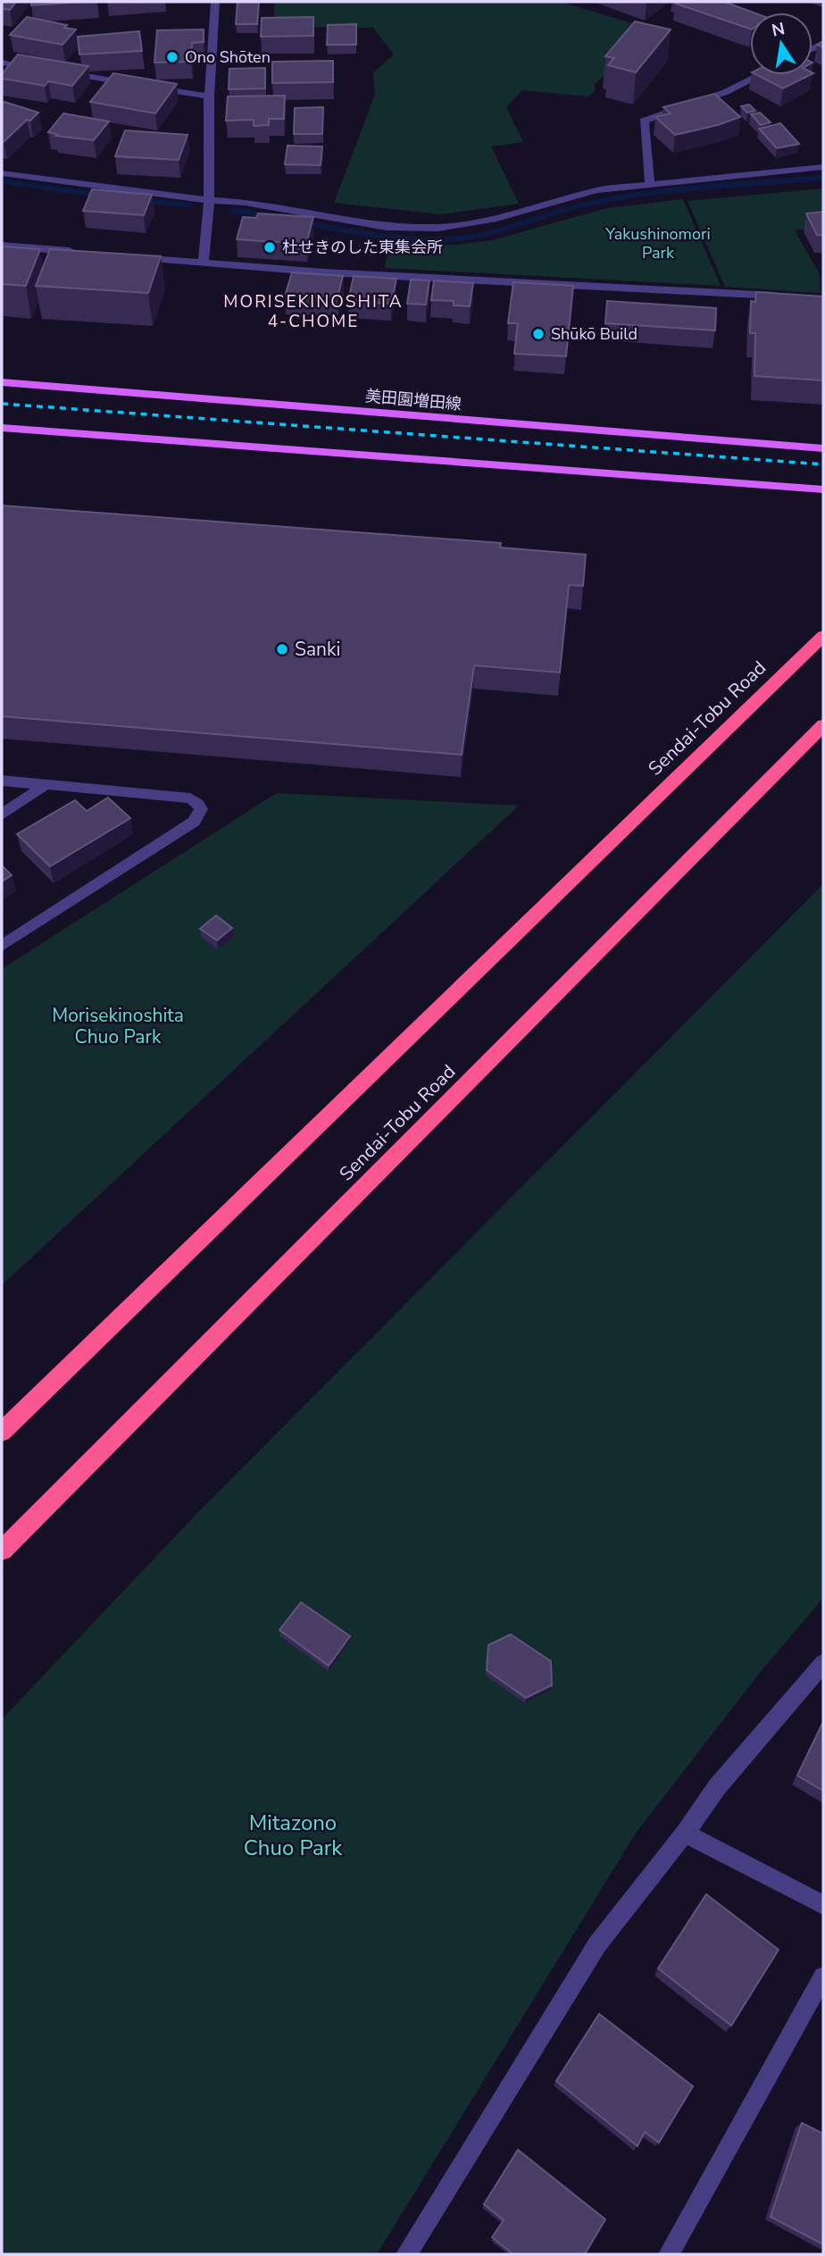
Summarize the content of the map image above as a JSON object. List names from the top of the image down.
{
  "streets": {
    "highway": ["Sendai-Tobu Road"],
    "main road": ["美田園増田線"]
  },
  "districts": ["MORISEKINOSHITA 4-CHOME"],
  "parks": ["Yakushinomori Park", "Morisekinoshita Chuo Park", "Mitazono Chuo Park"],
  "places": [
    "Ono Shōten",
    "杜せきのした東集会所",
    "Shūkō Build",
    "Sanki"
  ],
  "north": "top"
}
